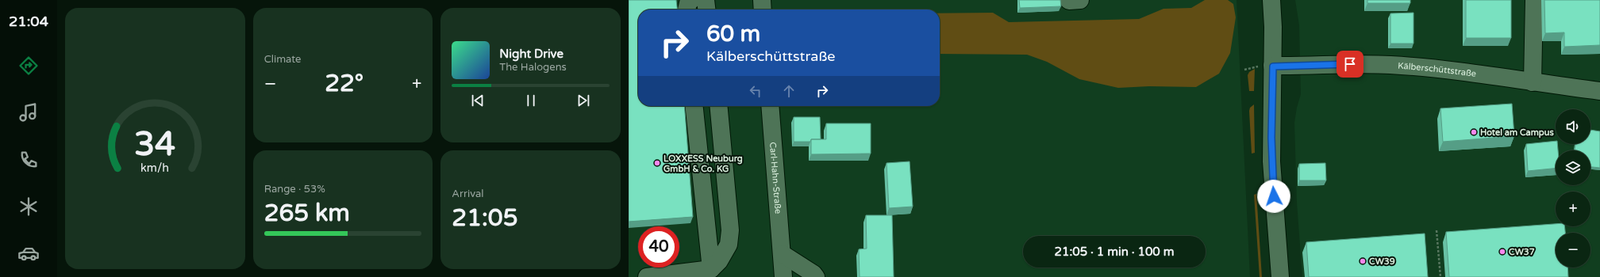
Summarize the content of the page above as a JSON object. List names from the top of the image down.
{
  "streets": {
    "street": ["Kälberschüttstraße", "Carl-Hahn-Straße"]
  },
  "places": [
    "Hotel am Campus",
    "LOXXESS Neuburg GmbH & Co. KG",
    "CW37",
    "CW39"
  ],
  "page": {
    "tabs": "21:04",
    "tile": [
      "Climate",
      ["Range · 53%", "265 km"],
      ["Arrival", "21:05"]
    ],
    "turn": ["60 m", "Kälberschüttstraße"],
    "song": ["Night Drive", "The Halogens"],
    "heat": ["−", "22°", "+"],
    "map_buttons": ["+", "−"],
    "limit": "40",
    "trip": "21:05 · 1 min · 100 m",
    "gauge": ["34", "km/h"]
  }
}
